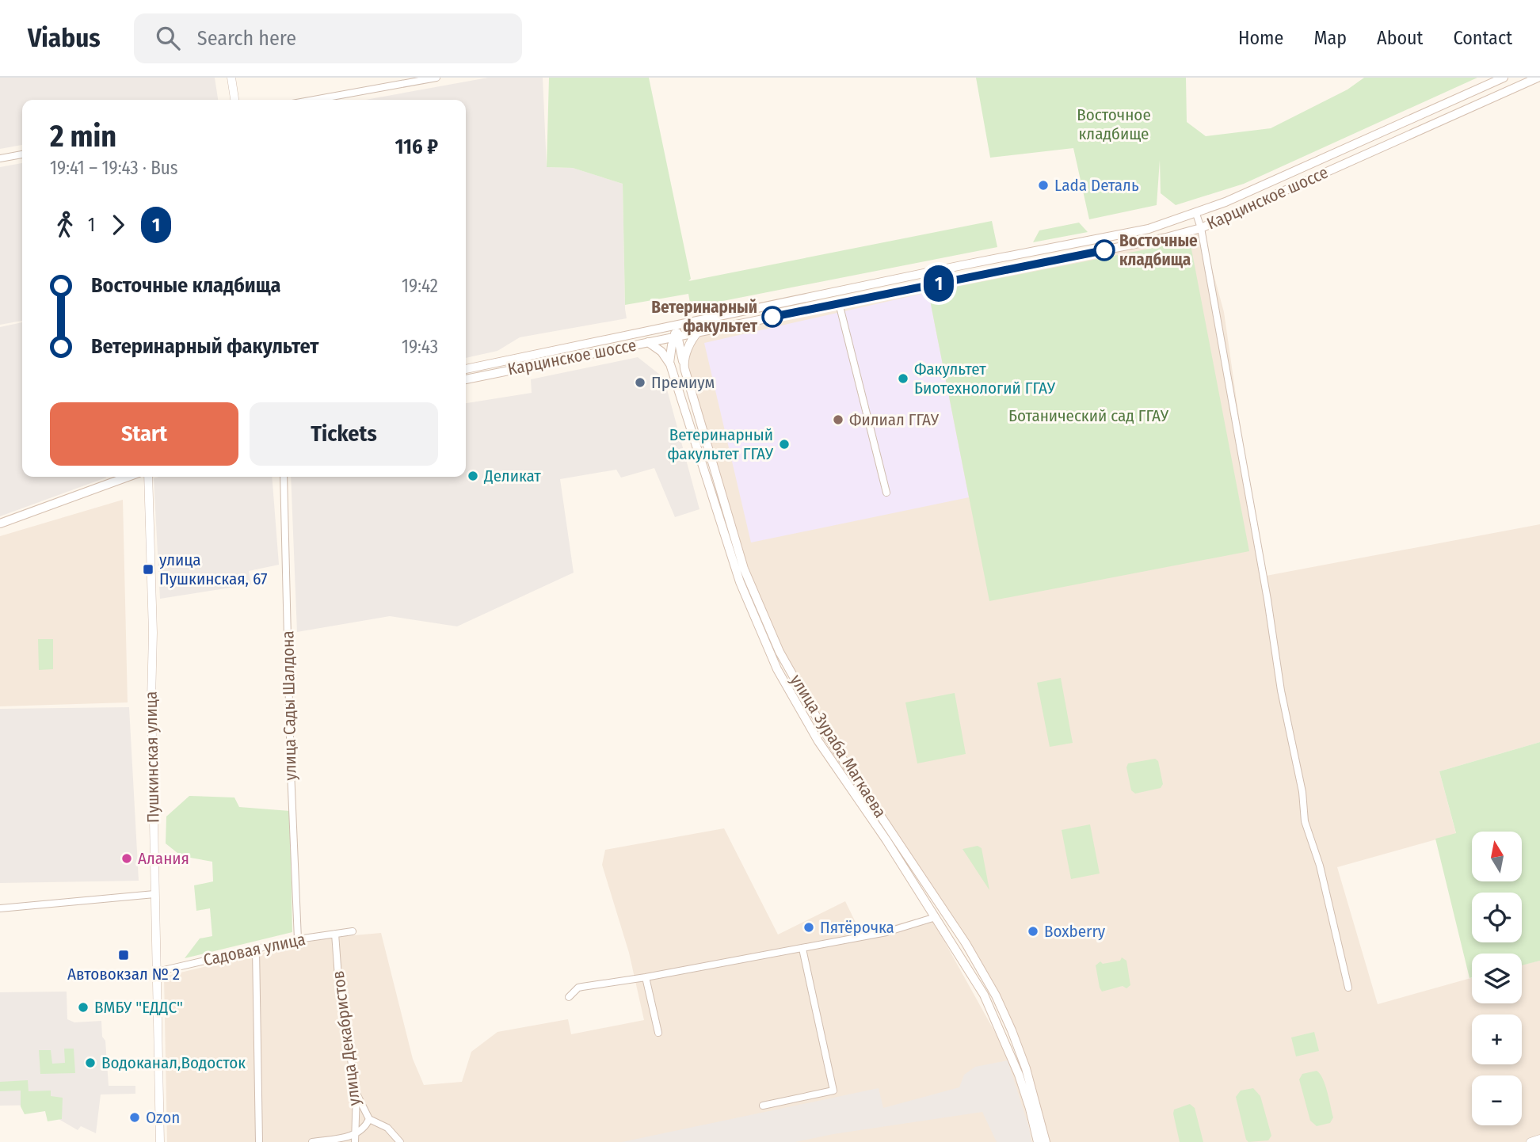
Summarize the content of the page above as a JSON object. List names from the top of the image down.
{
  "streets": {
    "main road": ["Карцинское шоссе", "улица Зураба Магкаева"],
    "street": [
      "улица Сады Шалдона",
      "Пушкинская улица",
      "Садовая улица",
      "улица Декабристов"
    ]
  },
  "crossings": [
    ["Карцинское шоссе", "улица Зураба Магкаева"],
    ["улица Сады Шалдона", "Садовая улица"],
    ["Пушкинская улица", "Садовая улица"],
    ["Садовая улица", "улица Декабристов"]
  ],
  "parks": ["Восточное кладбище", "Ботанический сад ГГАУ"],
  "places": {
    "other": [
      "Lada Dеталь",
      "Восточные кладбища",
      "Ветеринарный факультет",
      "Факультет Биотехнологий ГГАУ",
      "Премиум",
      "Филиал ГГАУ",
      "Ветеринарный факультет ГГАУ",
      "Деликат",
      "Алания",
      "Пятёрочка",
      "Boxberry",
      "ВМБУ \"ЕДДС\"",
      "Водоканал,Водосток",
      "Ozon"
    ],
    "transit": ["улица Пушкинская, 67", "Автовокзал № 2"]
  },
  "lines": ["bus line 1"],
  "north": "top",
  "page": {
    "header": "Viabus",
    "search": "Search here",
    "nav": [
      "Home",
      "Map",
      "About",
      "Contact"
    ],
    "on_map": "1",
    "heading": ["2 min", "19:41 – 19:43 · Bus", "116 ₽"],
    "legs": ["1", "1"],
    "list": [
      {
        "name": "Восточные кладбища",
        "value": "19:42"
      },
      {
        "name": "Ветеринарный факультет",
        "value": "19:43"
      }
    ],
    "buttons": ["Start", "Tickets"],
    "map_buttons": ["+", "−"]
  }
}
